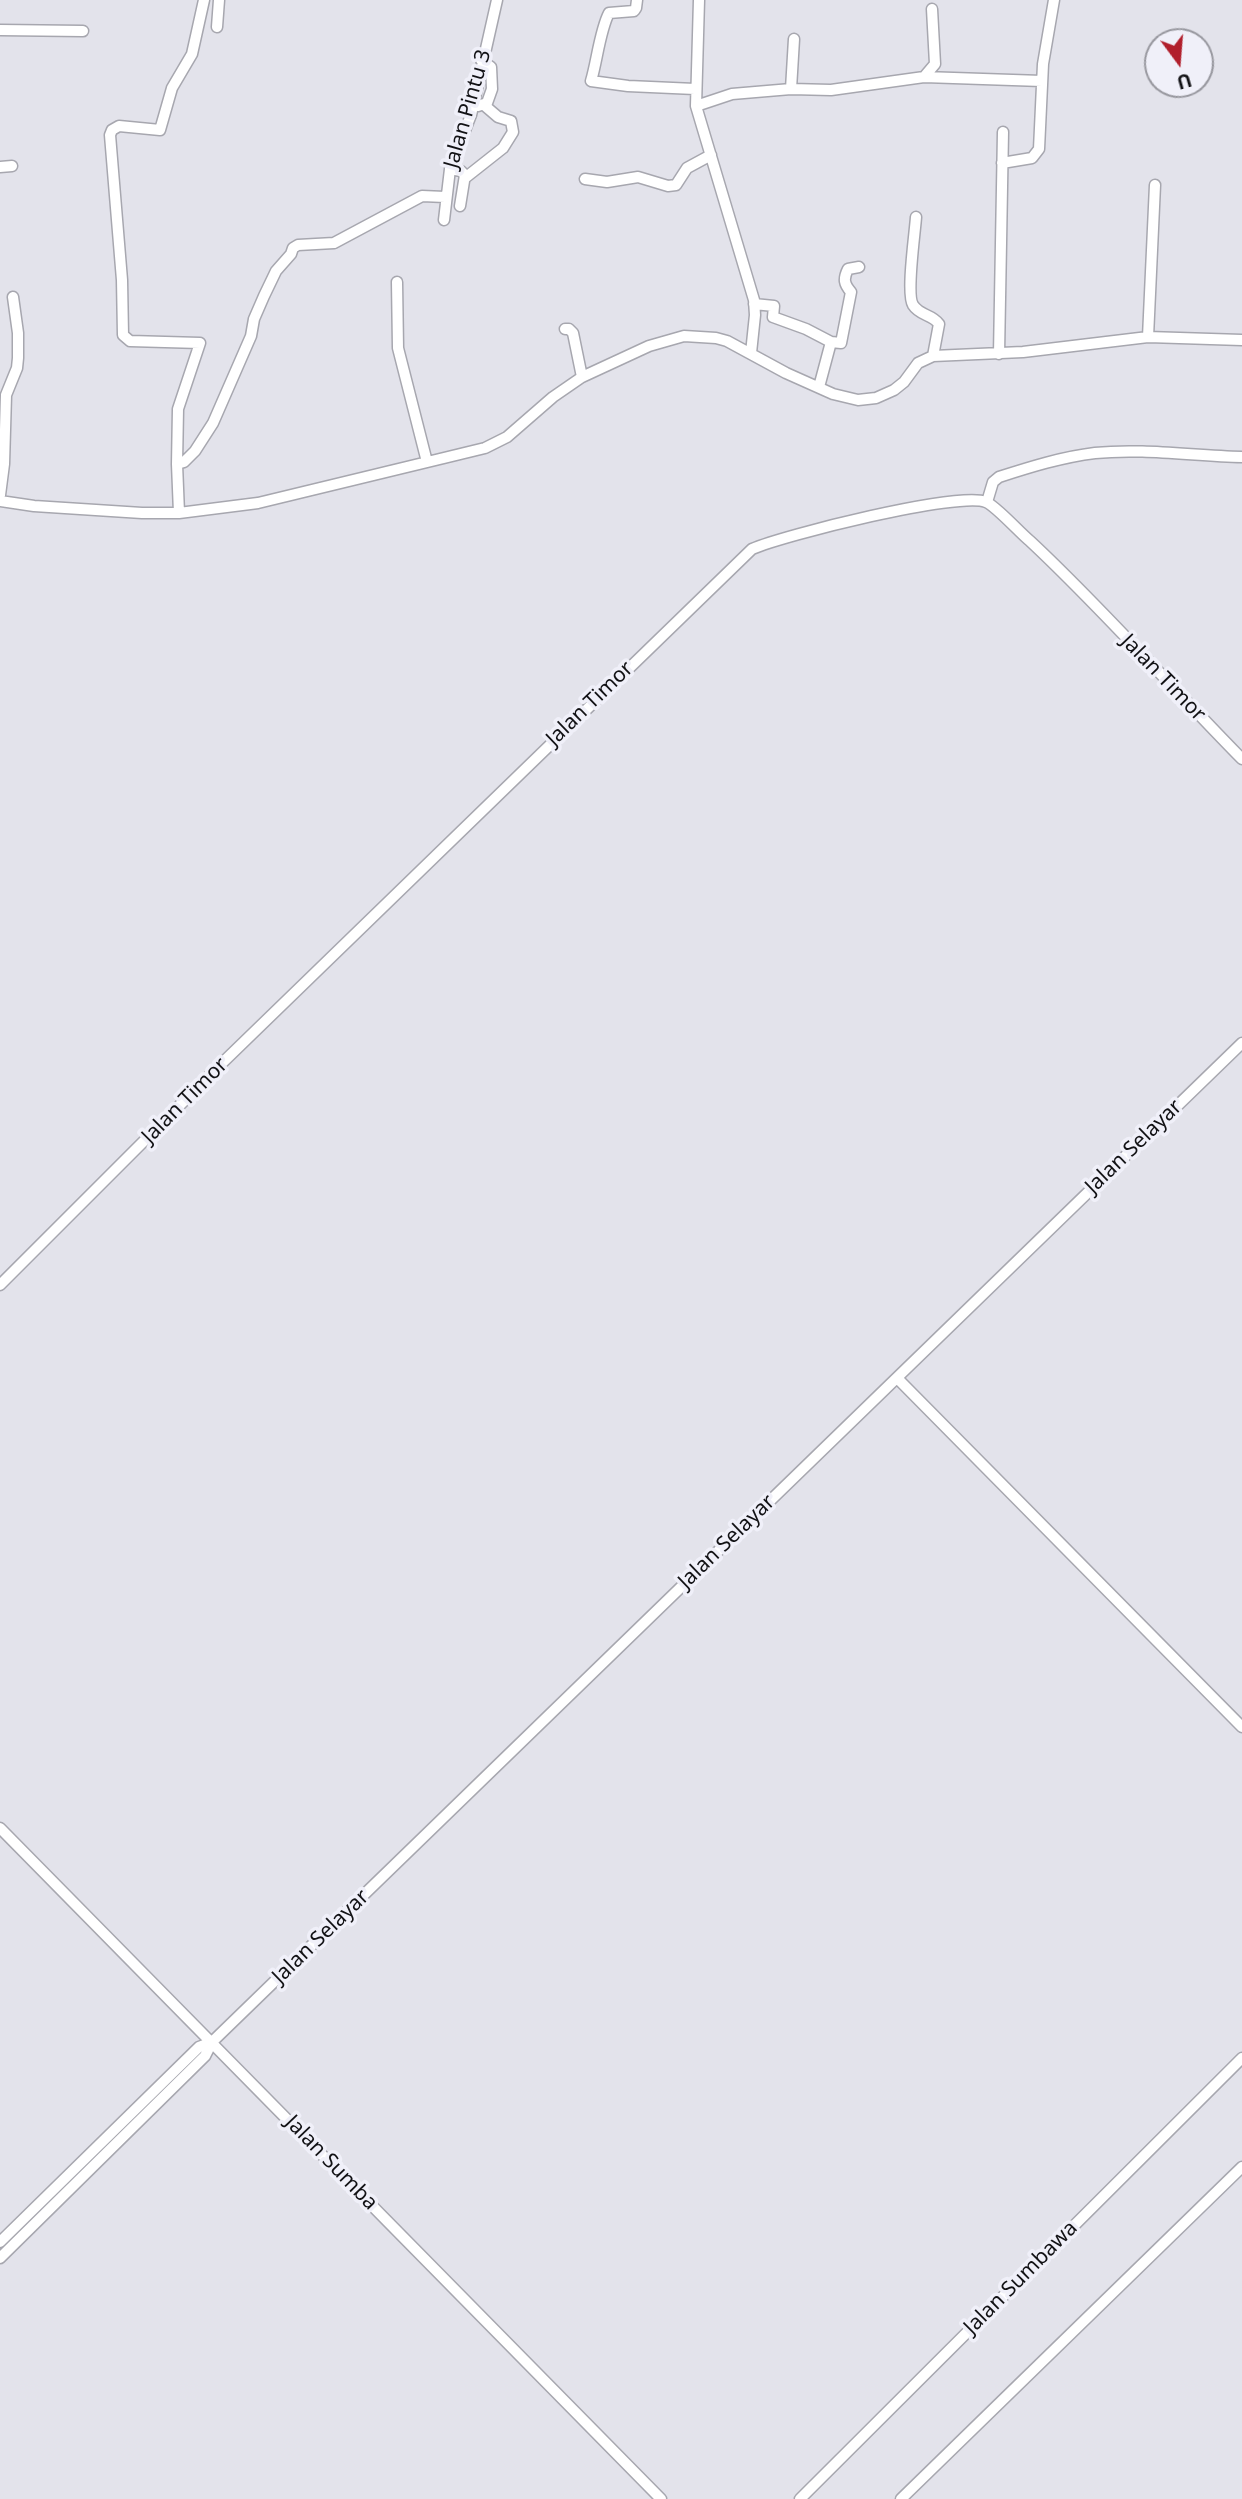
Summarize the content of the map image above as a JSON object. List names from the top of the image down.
{
  "streets": {
    "street": [
      "Jalan Pintu 3",
      "Jalan Timor",
      "Jalan Selayar",
      "Jalan Sumba",
      "Jalan Sumbawa"
    ]
  },
  "crossings": [
    ["Jalan Selayar", "Jalan Sumba"]
  ],
  "north": "bottom"
}
